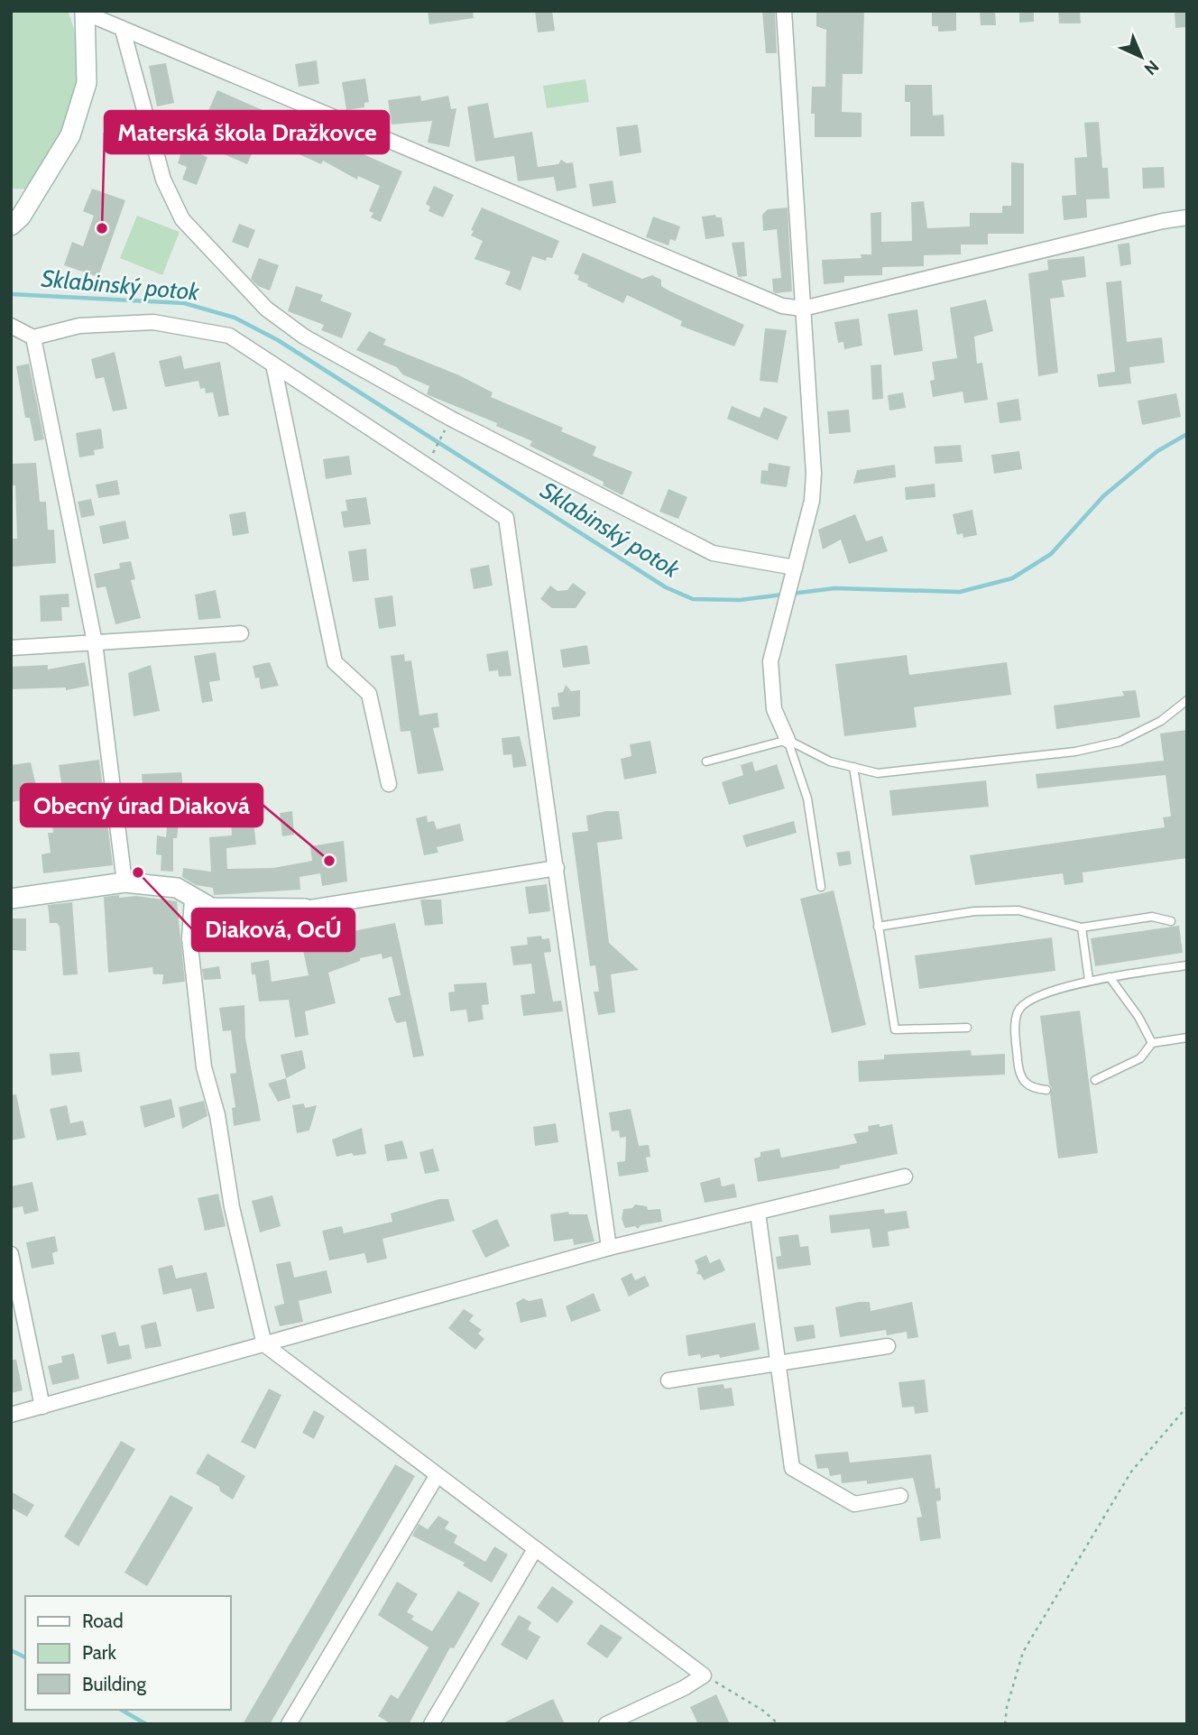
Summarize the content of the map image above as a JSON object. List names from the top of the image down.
{
  "water": ["Sklabinský potok"],
  "places": ["Materská škola Dražkovce", "Obecný úrad Diaková", "Diaková, OcÚ"],
  "legend": ["Road", "Park", "Building"],
  "north": "bottom right"
}
